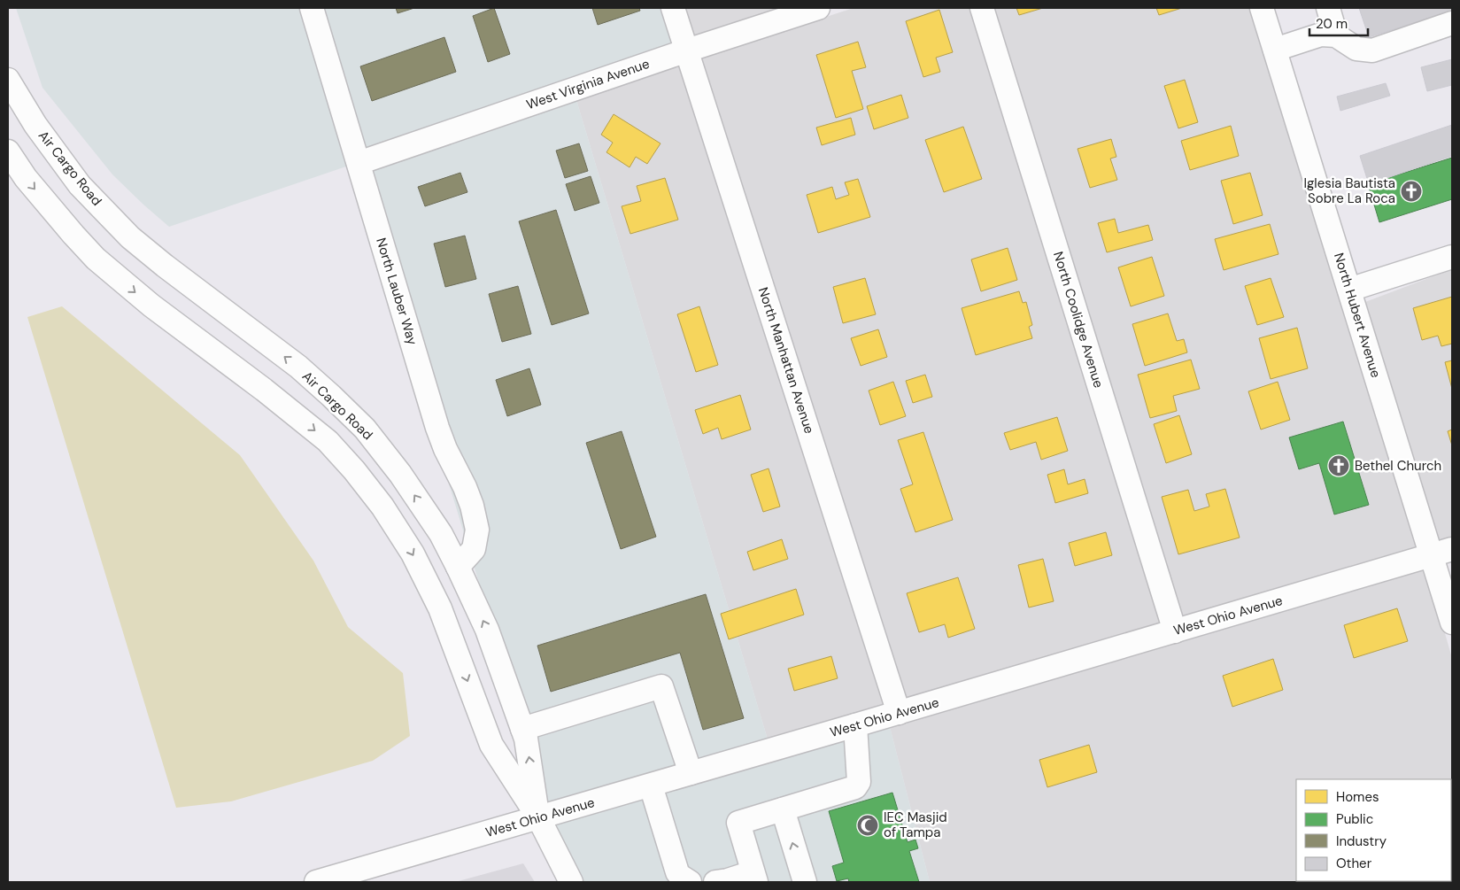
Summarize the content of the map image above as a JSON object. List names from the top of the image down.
{
  "streets": {
    "street": [
      "West Virginia Avenue",
      "Air Cargo Road",
      "North Lauber Way",
      "North Hubert Avenue",
      "North Coolidge Avenue",
      "North Manhattan Avenue",
      "West Ohio Avenue"
    ]
  },
  "crossings": [
    ["West Virginia Avenue", "North Lauber Way"],
    ["West Virginia Avenue", "North Manhattan Avenue"],
    ["Air Cargo Road", "North Lauber Way"],
    ["Air Cargo Road", "West Ohio Avenue"],
    ["North Hubert Avenue", "West Ohio Avenue"],
    ["North Coolidge Avenue", "West Ohio Avenue"],
    ["North Manhattan Avenue", "West Ohio Avenue"]
  ],
  "places": {
    "church": ["Iglesia Bautista Sobre La Roca", "Bethel Church"],
    "mosque": ["IEC Masjid of Tampa"]
  },
  "legend": [
    "Homes",
    "Public",
    "Industry",
    "Other"
  ],
  "scale_bar": "20 m"
}
